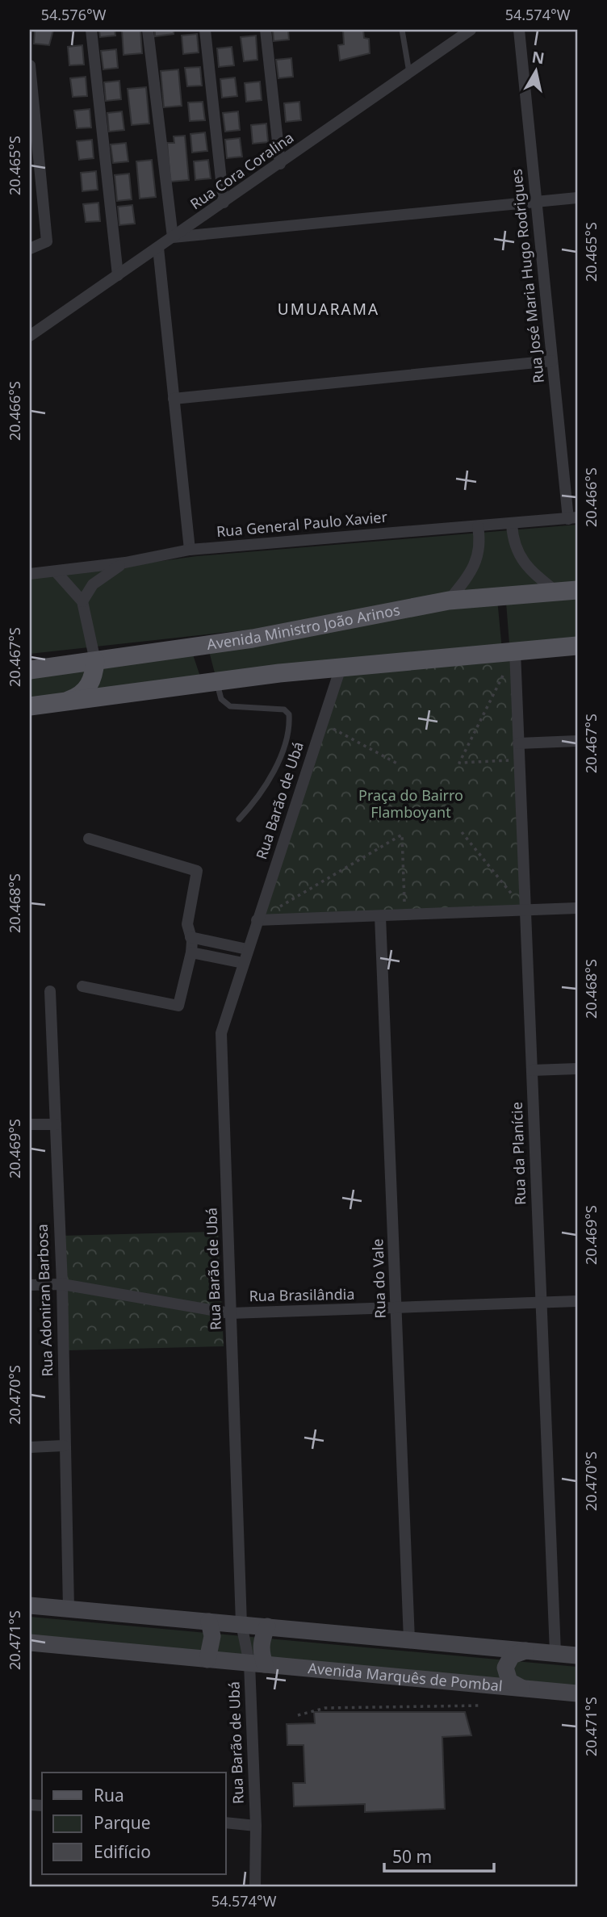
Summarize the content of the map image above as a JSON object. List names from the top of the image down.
{
  "streets": {
    "main road": ["Avenida Ministro João Arinos", "Avenida Marquês de Pombal"],
    "street": [
      "Rua Cora Coralina",
      "Rua José Maria Hugo Rodrigues",
      "Rua General Paulo Xavier",
      "Rua Barão de Ubá",
      "Rua da Planície",
      "Rua do Vale",
      "Rua Brasilândia",
      "Rua Adoniran Barbosa"
    ]
  },
  "crossings": [
    ["Rua José Maria Hugo Rodrigues", "Rua General Paulo Xavier"],
    ["Rua Barão de Ubá", "Rua Brasilândia"],
    ["Rua Barão de Ubá", "Avenida Marquês de Pombal"],
    ["Rua da Planície", "Rua Brasilândia"],
    ["Rua do Vale", "Rua Brasilândia"],
    ["Rua Brasilândia", "Rua Adoniran Barbosa"]
  ],
  "districts": ["UMUARAMA"],
  "parks": ["Praça do Bairro Flamboyant"],
  "legend": ["Rua", "Parque", "Edifício"],
  "scale_bar": "50 m",
  "north": "top",
  "coordinates": [
    "54.576°W",
    "54.574°W",
    "20.465°S",
    "20.466°S",
    "20.467°S",
    "20.468°S",
    "20.469°S",
    "20.470°S",
    "20.471°S"
  ]
}
